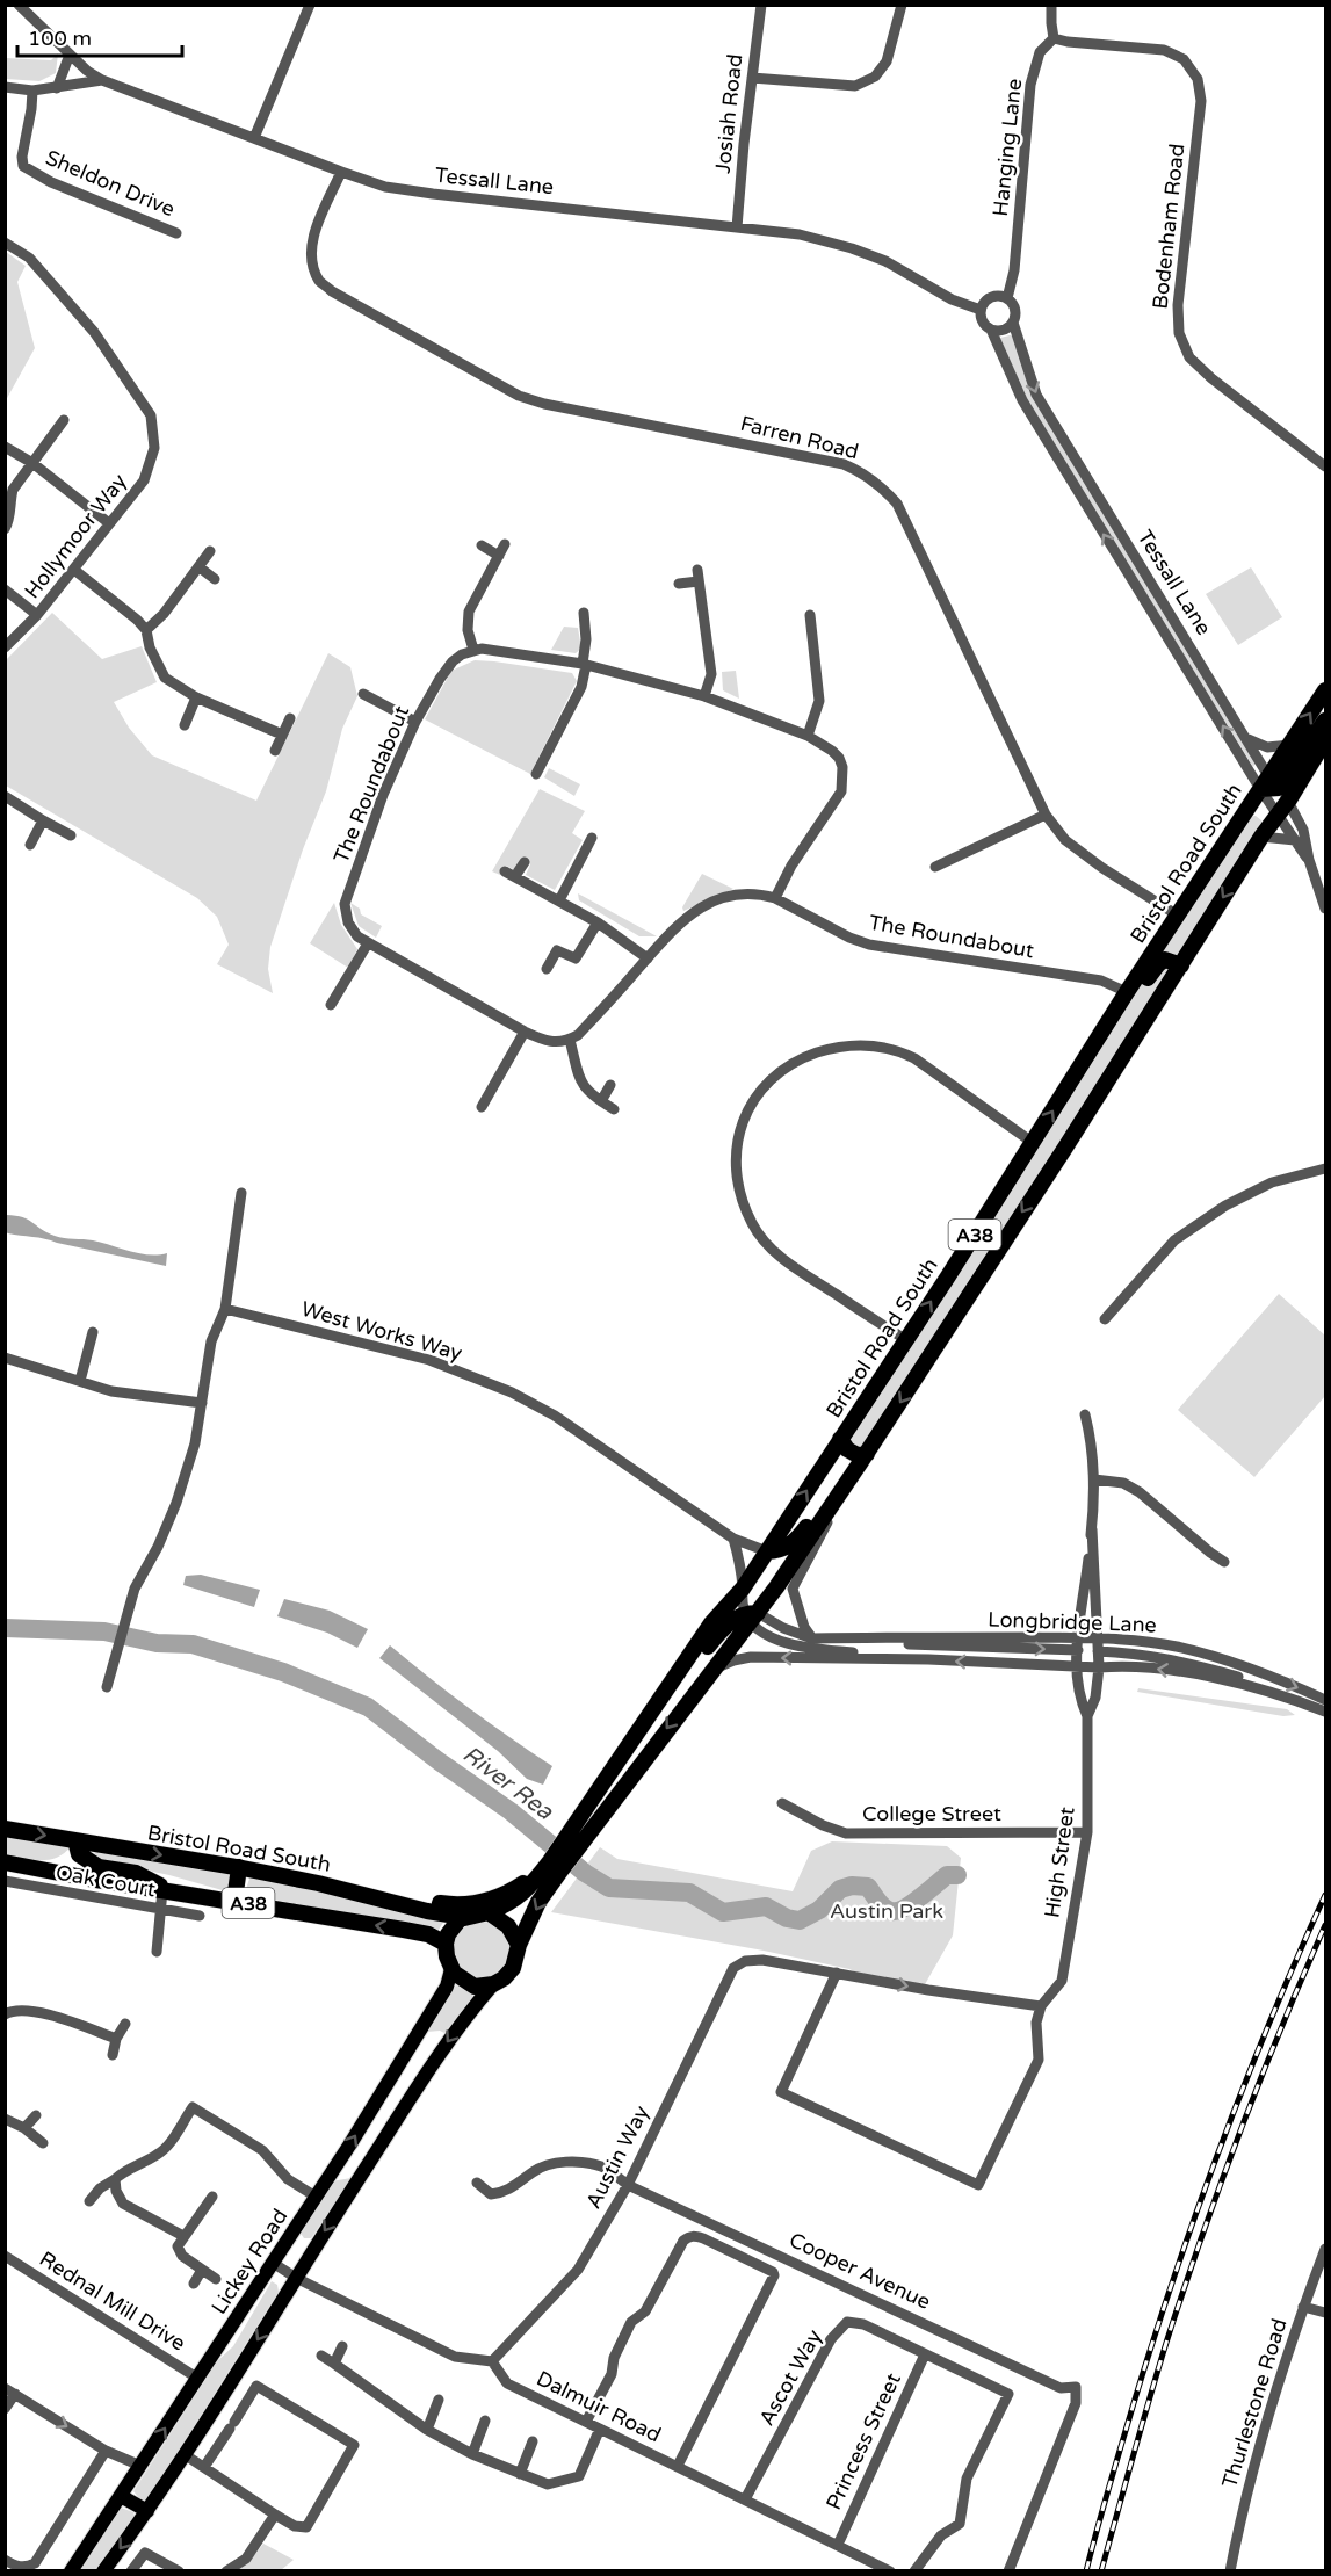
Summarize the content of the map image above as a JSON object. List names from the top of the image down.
{
  "streets": {
    "highway": ["Bristol Road South", "A38"],
    "main road": ["Lickey Road"],
    "street": [
      "Josiah Road",
      "Hanging Lane",
      "Tessall Lane",
      "Sheldon Drive",
      "Bodenham Road",
      "Farren Road",
      "Hollymoor Way",
      "The Roundabout",
      "West Works Way",
      "Longbridge Lane",
      "College Street",
      "High Street",
      "Oak Court",
      "Austin Way",
      "Cooper Avenue",
      "Rednal Mill Drive",
      "Ascot Way",
      "Thurlestone Road",
      "Dalmuir Road",
      "Princess Street"
    ]
  },
  "crossings": [
    ["Josiah Road", "Tessall Lane"],
    ["Hanging Lane", "Tessall Lane"],
    ["Hanging Lane", "Bodenham Road"],
    ["Tessall Lane", "Farren Road"],
    ["Tessall Lane", "Bristol Road South"],
    ["Farren Road", "Bristol Road South"],
    ["The Roundabout", "Bristol Road South"],
    ["Bristol Road South", "A38"],
    ["Bristol Road South", "West Works Way"],
    ["Bristol Road South", "Longbridge Lane"],
    ["Bristol Road South", "Lickey Road"],
    ["A38", "Lickey Road"],
    ["Longbridge Lane", "High Street"],
    ["College Street", "High Street"],
    ["Austin Way", "Cooper Avenue"],
    ["Austin Way", "Dalmuir Road"],
    ["Lickey Road", "Rednal Mill Drive"],
    ["Ascot Way", "Dalmuir Road"],
    ["Ascot Way", "Princess Street"],
    ["Dalmuir Road", "Princess Street"]
  ],
  "water": ["River Rea"],
  "parks": ["Austin Park"],
  "scale_bar": "100 m"
}
